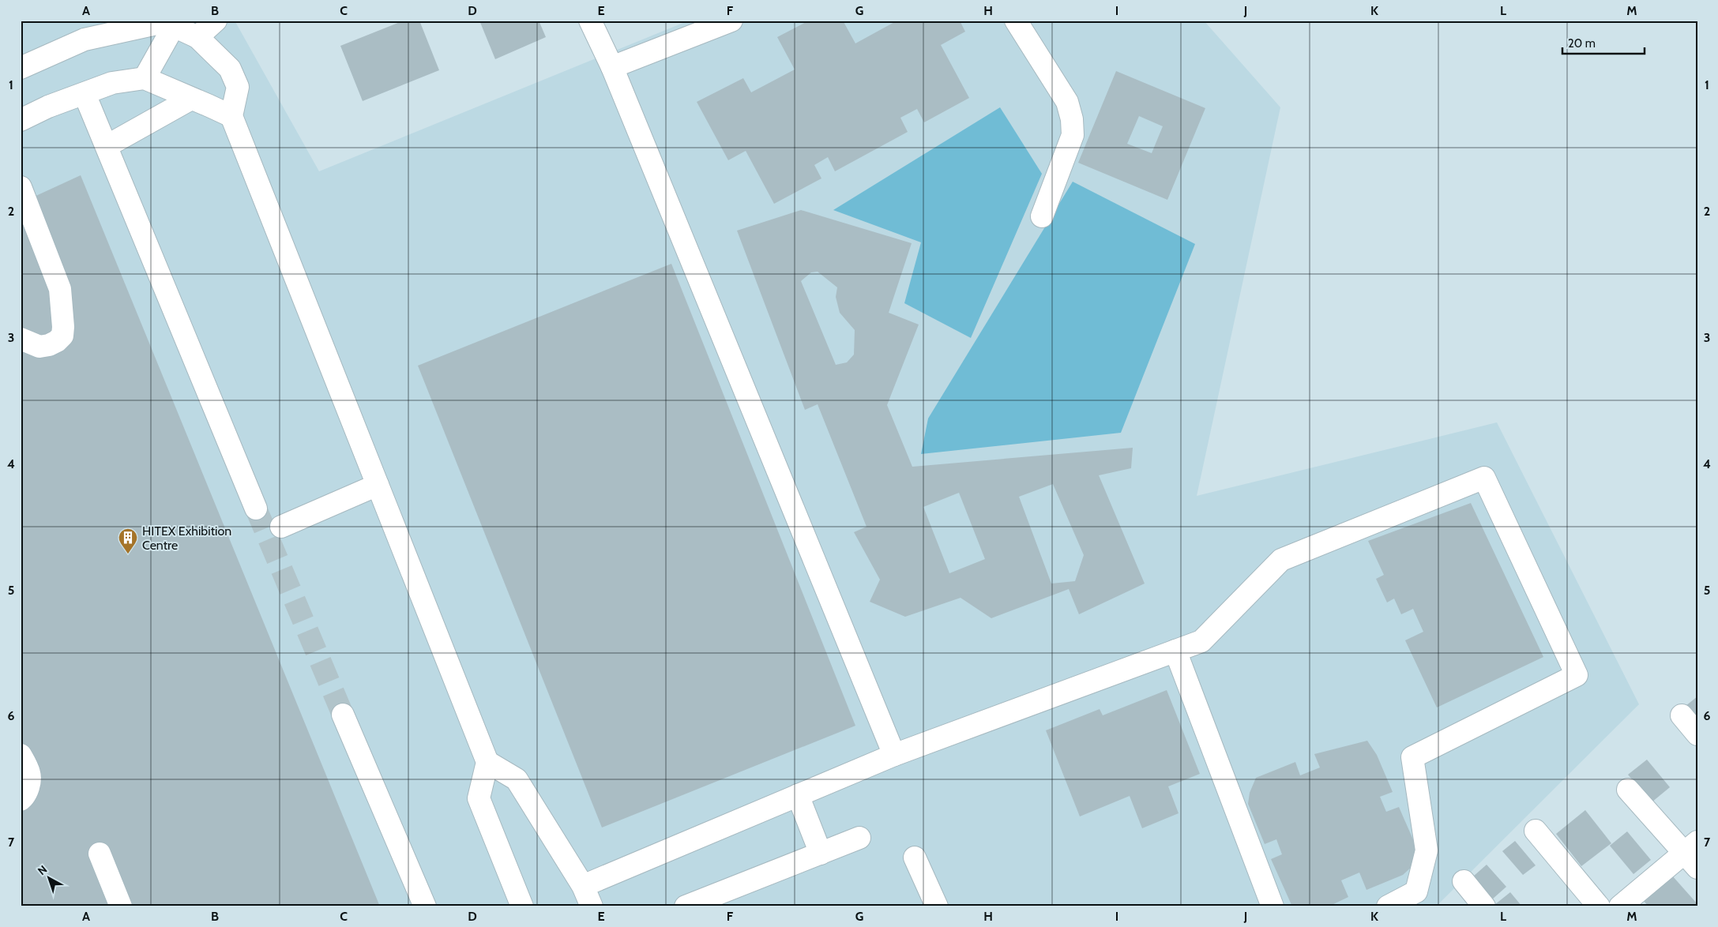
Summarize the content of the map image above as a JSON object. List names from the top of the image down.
{
  "places": {
    "building": ["HITEX Exhibition Centre"]
  },
  "scale_bar": "20 m",
  "north": "top left",
  "grid": {
    "columns": [
      "A",
      "B",
      "C",
      "D",
      "E",
      "F",
      "G",
      "H",
      "I",
      "J",
      "K",
      "L",
      "M"
    ],
    "rows": [
      "1",
      "2",
      "3",
      "4",
      "5",
      "6",
      "7"
    ]
  }
}
